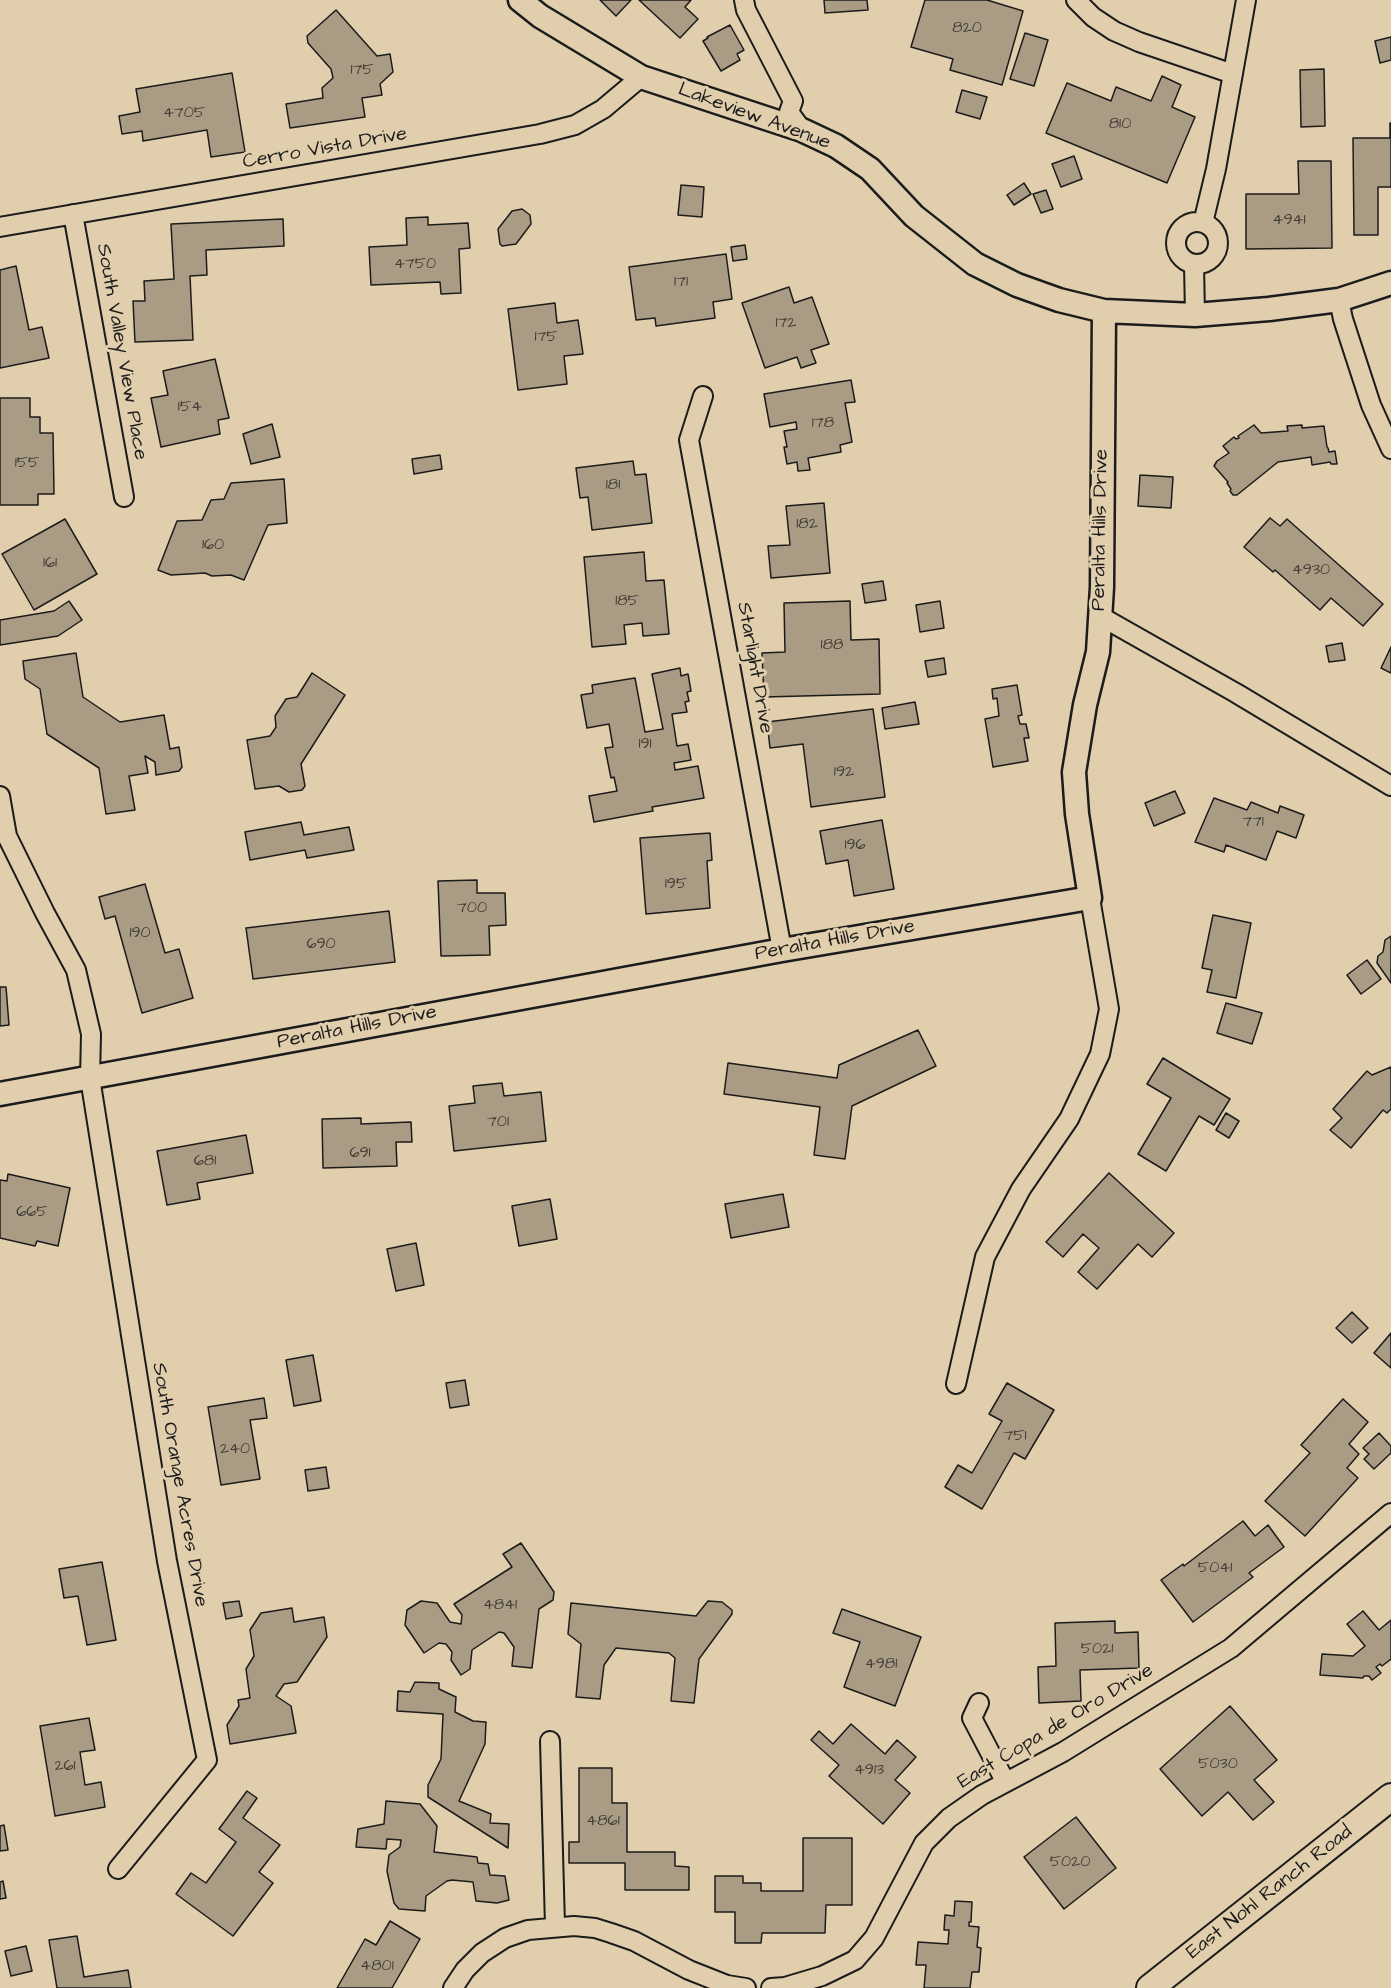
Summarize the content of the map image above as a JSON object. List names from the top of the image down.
{
  "streets": {
    "main road": ["East Nohl Ranch Road"],
    "street": [
      "Lakeview Avenue",
      "Cerro Vista Drive",
      "South Valley View Place",
      "Peralta Hills Drive",
      "Starlight Drive",
      "South Orange Acres Drive",
      "East Copa de Oro Drive"
    ]
  },
  "crossings": [
    ["Lakeview Avenue", "Cerro Vista Drive"],
    ["Lakeview Avenue", "Peralta Hills Drive"],
    ["Cerro Vista Drive", "South Valley View Place"],
    ["Peralta Hills Drive", "Starlight Drive"],
    ["Peralta Hills Drive", "South Orange Acres Drive"]
  ],
  "house_numbers": [
    "820",
    "175",
    "4705",
    "810",
    "4941",
    "4750",
    "171",
    "172",
    "175",
    "154",
    "178",
    "155",
    "181",
    "182",
    "160",
    "161",
    "4930",
    "185",
    "188",
    "191",
    "192",
    "771",
    "196",
    "195",
    "700",
    "190",
    "690",
    "701",
    "691",
    "681",
    "665",
    "751",
    "240",
    "5041",
    "4841",
    "5021",
    "4981",
    "5030",
    "261",
    "4913",
    "4861",
    "5020",
    "4801"
  ]
}
